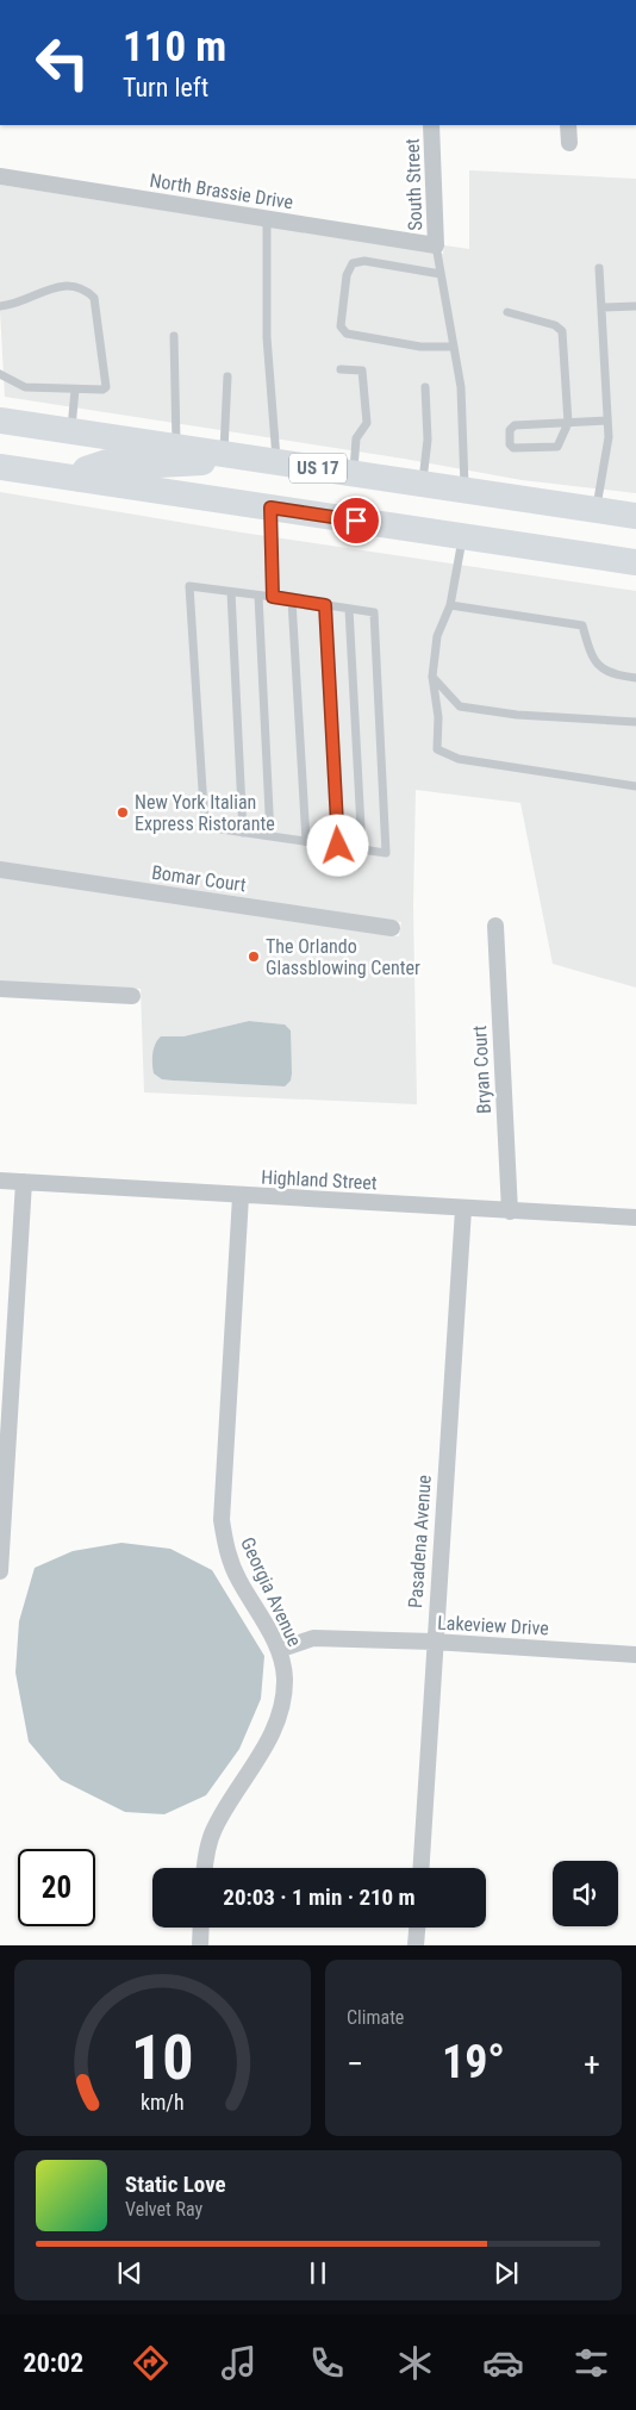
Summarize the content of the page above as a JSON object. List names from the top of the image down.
{
  "streets": {
    "main road": ["US 17"],
    "street": [
      "South Street",
      "North Brassie Drive",
      "Bomar Court",
      "Bryan Court",
      "Highland Street",
      "Pasadena Avenue",
      "Georgia Avenue",
      "Lakeview Drive"
    ]
  },
  "crossings": [
    ["South Street", "North Brassie Drive"],
    ["Bryan Court", "Highland Street"],
    ["Highland Street", "Pasadena Avenue"],
    ["Highland Street", "Georgia Avenue"],
    ["Pasadena Avenue", "Lakeview Drive"],
    ["Georgia Avenue", "Lakeview Drive"]
  ],
  "places": ["New York Italian Express Ristorante", "The Orlando Glassblowing Center"],
  "page": {
    "turn": ["110 m", "Turn left"],
    "limit": "20",
    "trip": "20:03 · 1 min · 210 m",
    "tile": "Climate",
    "heat": ["−", "19°", "+"],
    "song": ["Static Love", "Velvet Ray"],
    "tabs": "20:02",
    "gauge": ["10", "km/h"]
  }
}
